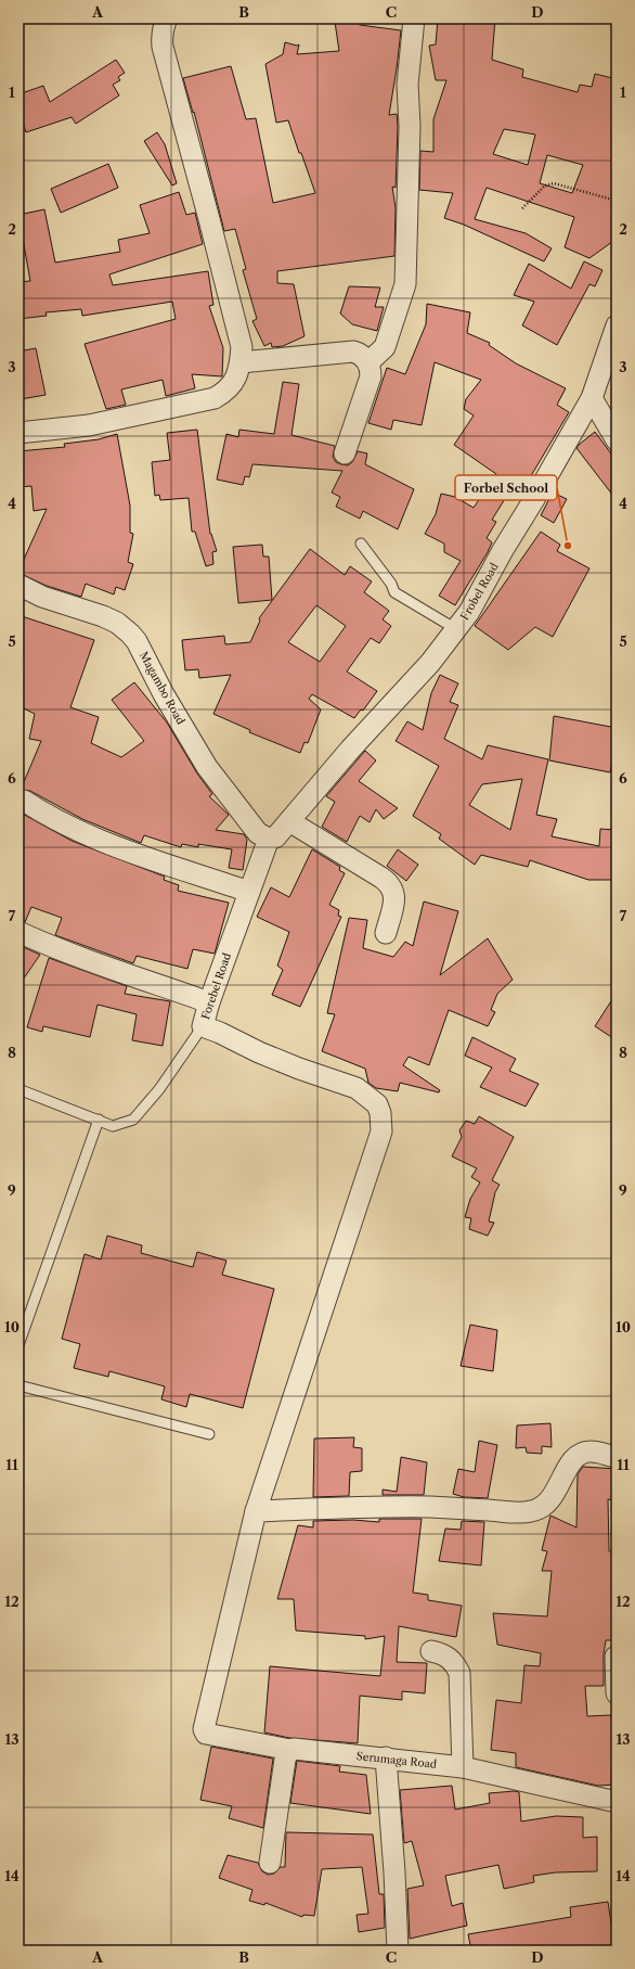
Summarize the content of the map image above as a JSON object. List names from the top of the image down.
{
  "streets": {
    "street": [
      "Frobel Road",
      "Magambo Road",
      "Forebel Road",
      "Serumaga Road"
    ]
  },
  "crossings": [
    ["Frobel Road", "Magambo Road"],
    ["Frobel Road", "Forebel Road"],
    ["Magambo Road", "Forebel Road"],
    ["Forebel Road", "Serumaga Road"]
  ],
  "places": ["Forbel School"],
  "grid": {
    "columns": [
      "A",
      "B",
      "C",
      "D"
    ],
    "rows": [
      "1",
      "2",
      "3",
      "4",
      "5",
      "6",
      "7",
      "8",
      "9",
      "10",
      "11",
      "12",
      "13",
      "14"
    ]
  }
}
